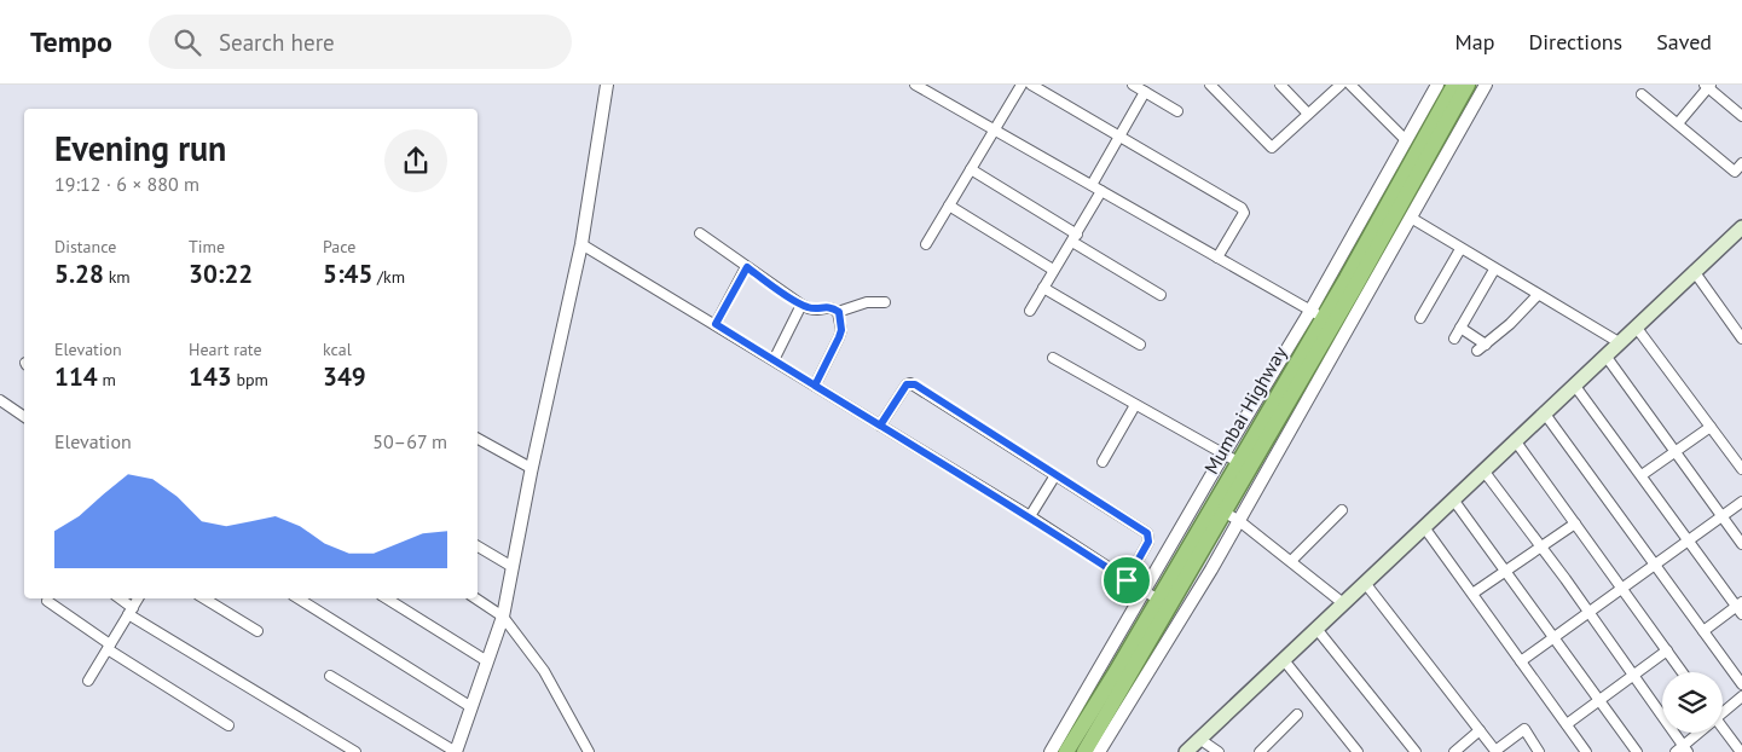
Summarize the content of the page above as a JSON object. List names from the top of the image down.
{
  "streets": {
    "highway": ["Mumbai Highway"]
  },
  "page": {
    "header": "Tempo",
    "search": "Search here",
    "nav": ["Map", "Directions", "Saved"],
    "heading": ["Evening run", "19:12 · 6 × 880 m"],
    "stats": [
      ["Distance", "5.28 km"],
      ["Time", "30:22"],
      ["Pace", "5:45 /km"],
      ["Elevation", "114 m"],
      ["Heart rate", "143 bpm"],
      ["kcal", "349"]
    ],
    "chart": ["Elevation", "50–67 m"]
  }
}
